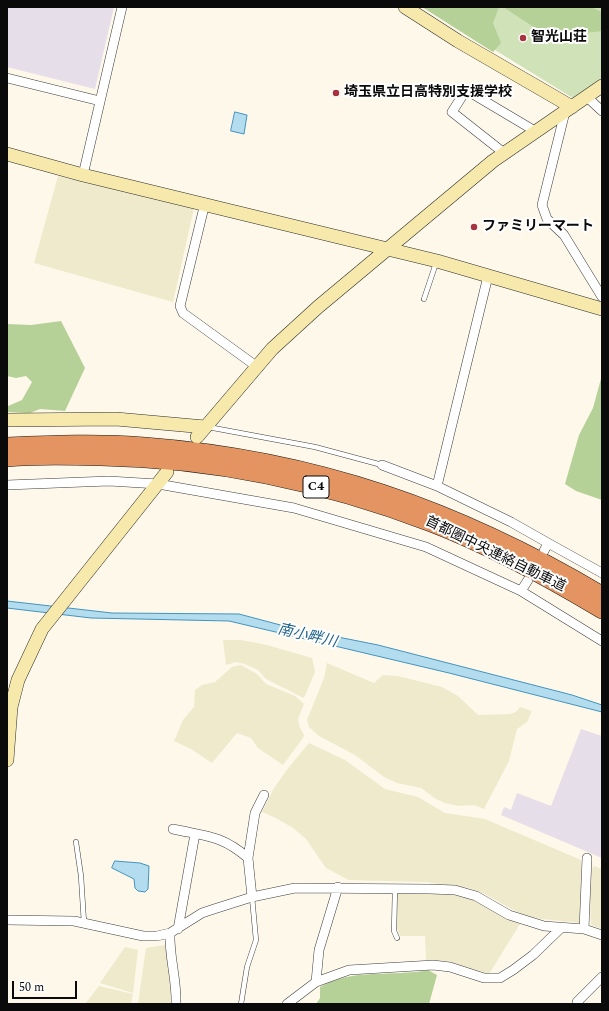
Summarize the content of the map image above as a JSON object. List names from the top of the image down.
{
  "streets": {
    "highway": ["C4", "首都圏中央連絡自動車道"]
  },
  "water": ["南小畔川"],
  "places": ["智光山荘", "埼玉県立日高特別支援学校", "ファミリーマート"],
  "scale_bar": "50 m"
}
